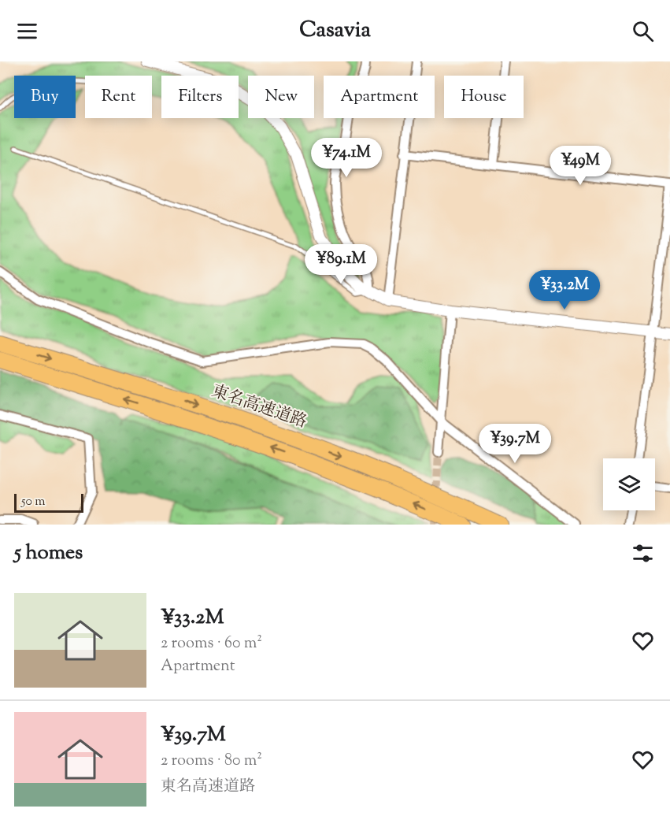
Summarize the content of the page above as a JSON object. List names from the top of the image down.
{
  "streets": {
    "highway": ["東名高速道路"]
  },
  "scale_bar": "50 m",
  "page": {
    "header": "Casavia",
    "chip": [
      "Buy",
      "Rent",
      "Filters",
      "New",
      "Apartment",
      "House"
    ],
    "price": [
      "¥74.1M",
      "¥49M",
      "¥89.1M",
      "¥33.2M",
      "¥39.7M"
    ],
    "scale": "50 m",
    "heading": "5 homes",
    "list": [
      {
        "name": "¥33.2M",
        "note": "2 rooms · 60 m² · Apartment"
      },
      {
        "name": "¥39.7M",
        "note": "2 rooms · 80 m² · 東名高速道路"
      }
    ]
  }
}
